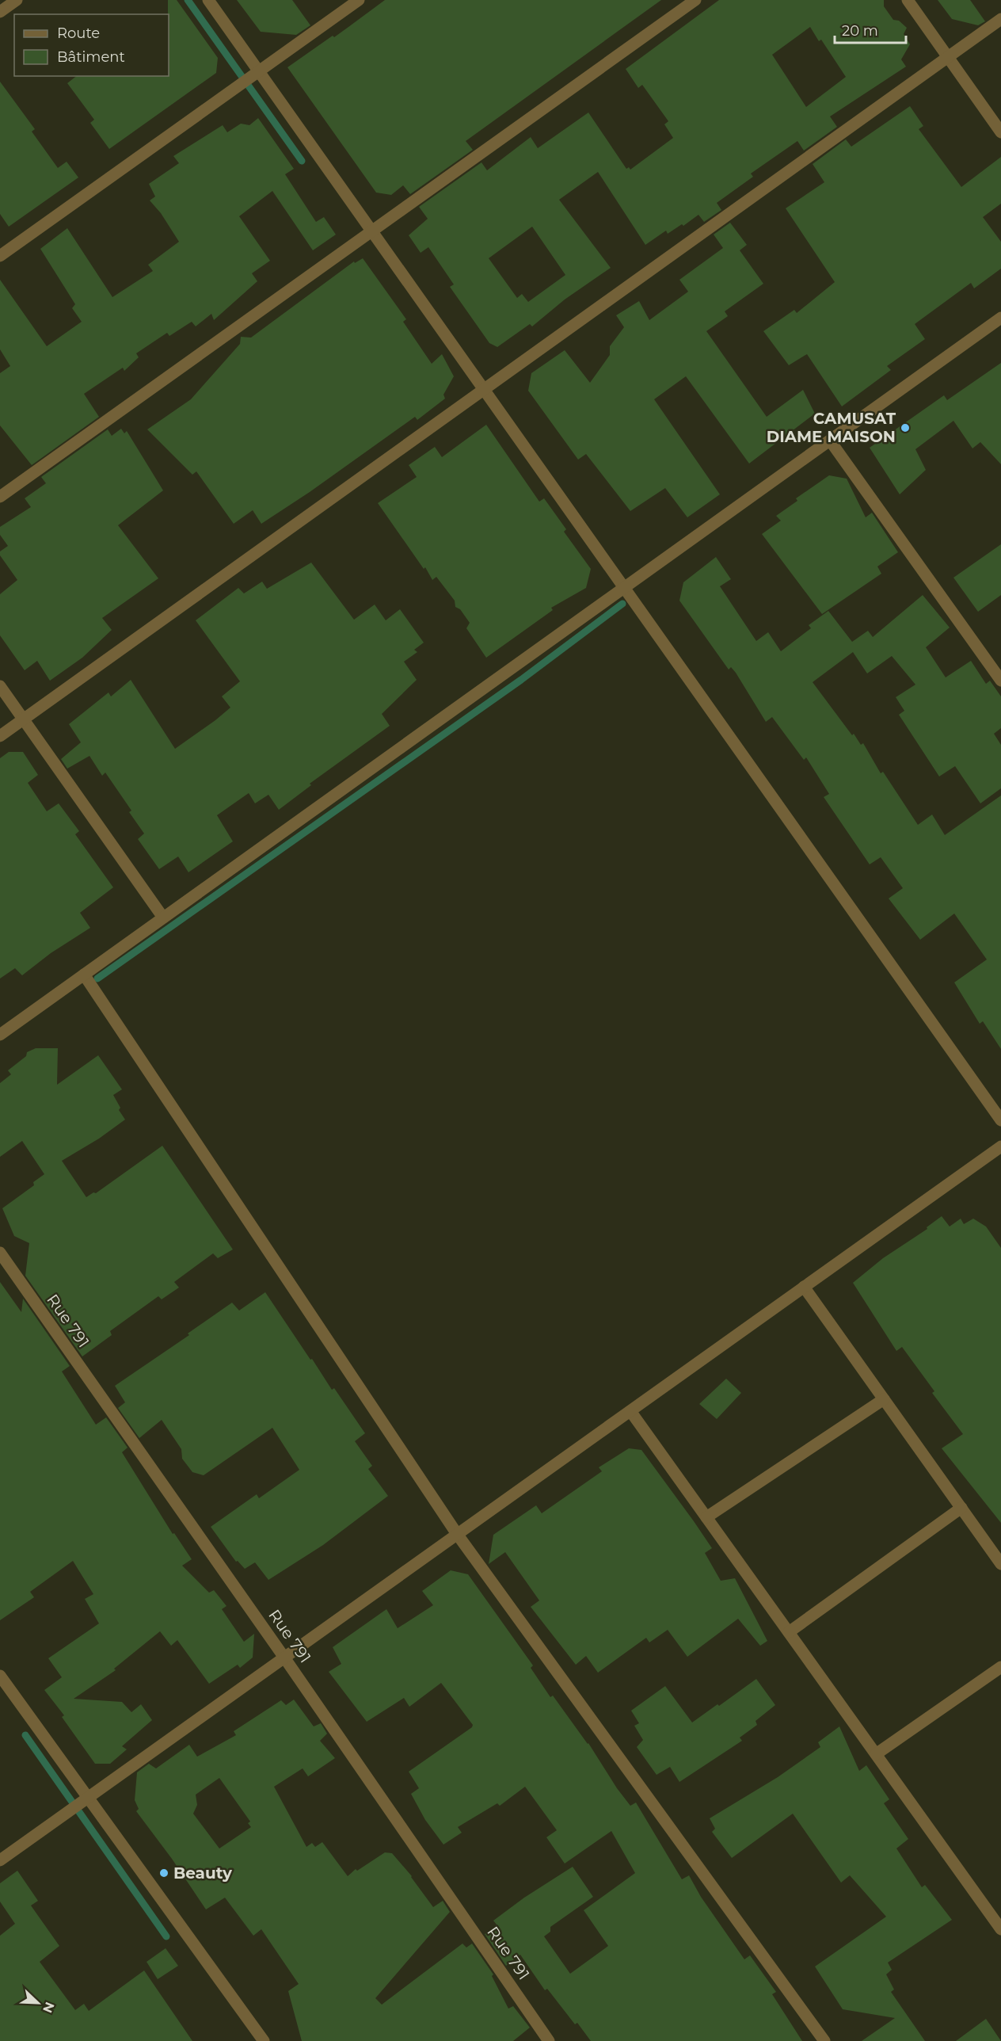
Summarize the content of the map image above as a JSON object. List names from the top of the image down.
{
  "streets": {
    "street": ["Rue 791"]
  },
  "places": ["CAMUSAT DIAME MAISON", "Beauty"],
  "legend": ["Route", "Bâtiment"],
  "scale_bar": "20 m",
  "north": "bottom right"
}
